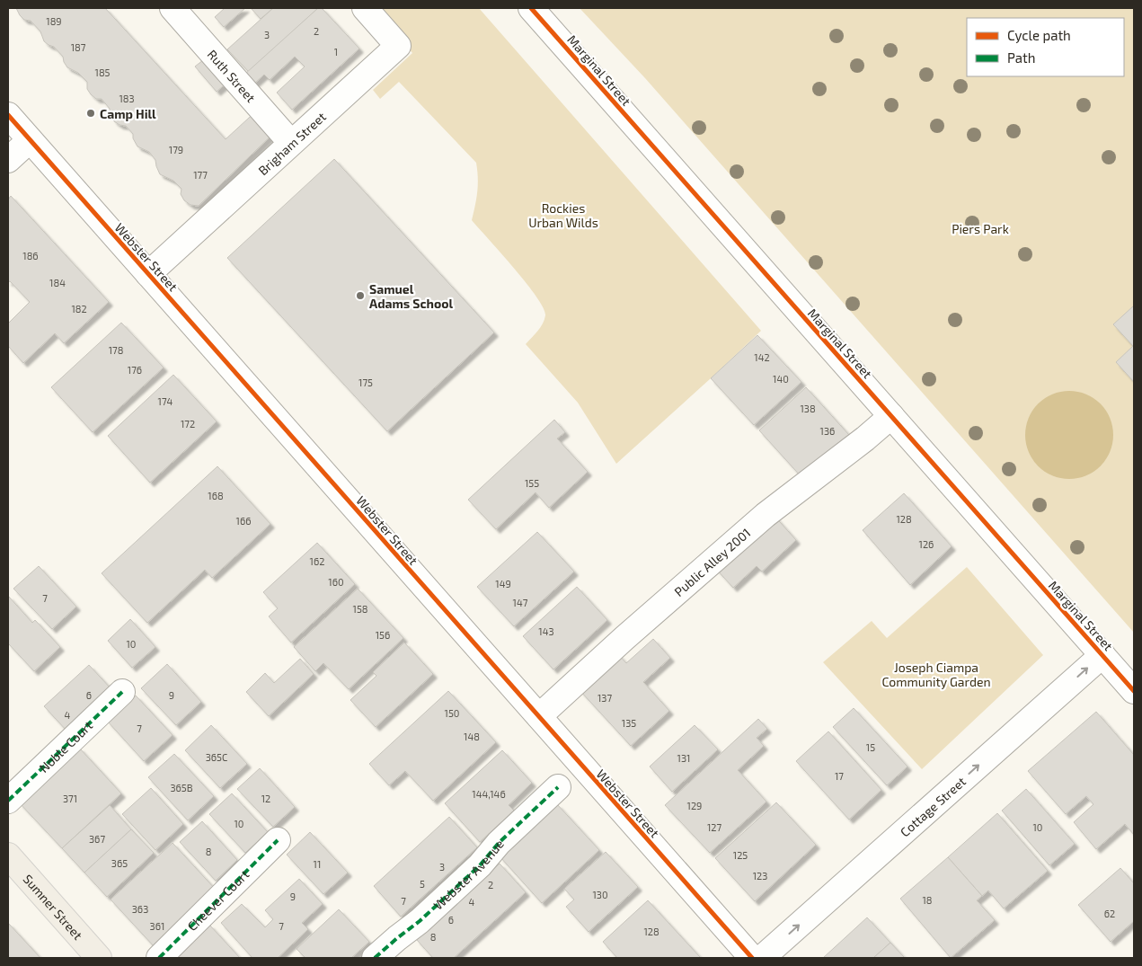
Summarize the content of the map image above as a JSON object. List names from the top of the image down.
{
  "streets": {
    "main road": ["Sumner Street"],
    "street": [
      "Marginal Street",
      "Ruth Street",
      "Brigham Street",
      "Webster Street",
      "Public Alley 2001",
      "Noble Court",
      "Cottage Street",
      "Webster Avenue",
      "Cheever Court"
    ]
  },
  "crossings": [
    ["Marginal Street", "Public Alley 2001"],
    ["Marginal Street", "Cottage Street"],
    ["Ruth Street", "Brigham Street"],
    ["Brigham Street", "Webster Street"],
    ["Webster Street", "Public Alley 2001"]
  ],
  "one_way": ["Cottage Street"],
  "parks": ["Rockies Urban Wilds", "Piers Park", "Joseph Ciampa Community Garden"],
  "places": ["Camp Hill", "Samuel Adams School"],
  "house_numbers": [
    "189",
    "2",
    "3",
    "187",
    "1",
    "185",
    "183",
    "179",
    "177",
    "186",
    "184",
    "182",
    "178",
    "142",
    "176",
    "140",
    "175",
    "174",
    "138",
    "172",
    "136",
    "155",
    "168",
    "128",
    "166",
    "126",
    "162",
    "160",
    "149",
    "7",
    "147",
    "158",
    "143",
    "156",
    "10",
    "6",
    "9",
    "137",
    "150",
    "4",
    "135",
    "7",
    "148",
    "15",
    "365C",
    "131",
    "17",
    "365B",
    "144,146",
    "371",
    "12",
    "129",
    "10",
    "127",
    "10",
    "367",
    "8",
    "125",
    "365",
    "11",
    "3",
    "123",
    "5",
    "2",
    "130",
    "9",
    "18",
    "7",
    "4",
    "363",
    "62",
    "6",
    "361",
    "7",
    "128",
    "8"
  ],
  "legend": ["Cycle path", "Path"]
}
